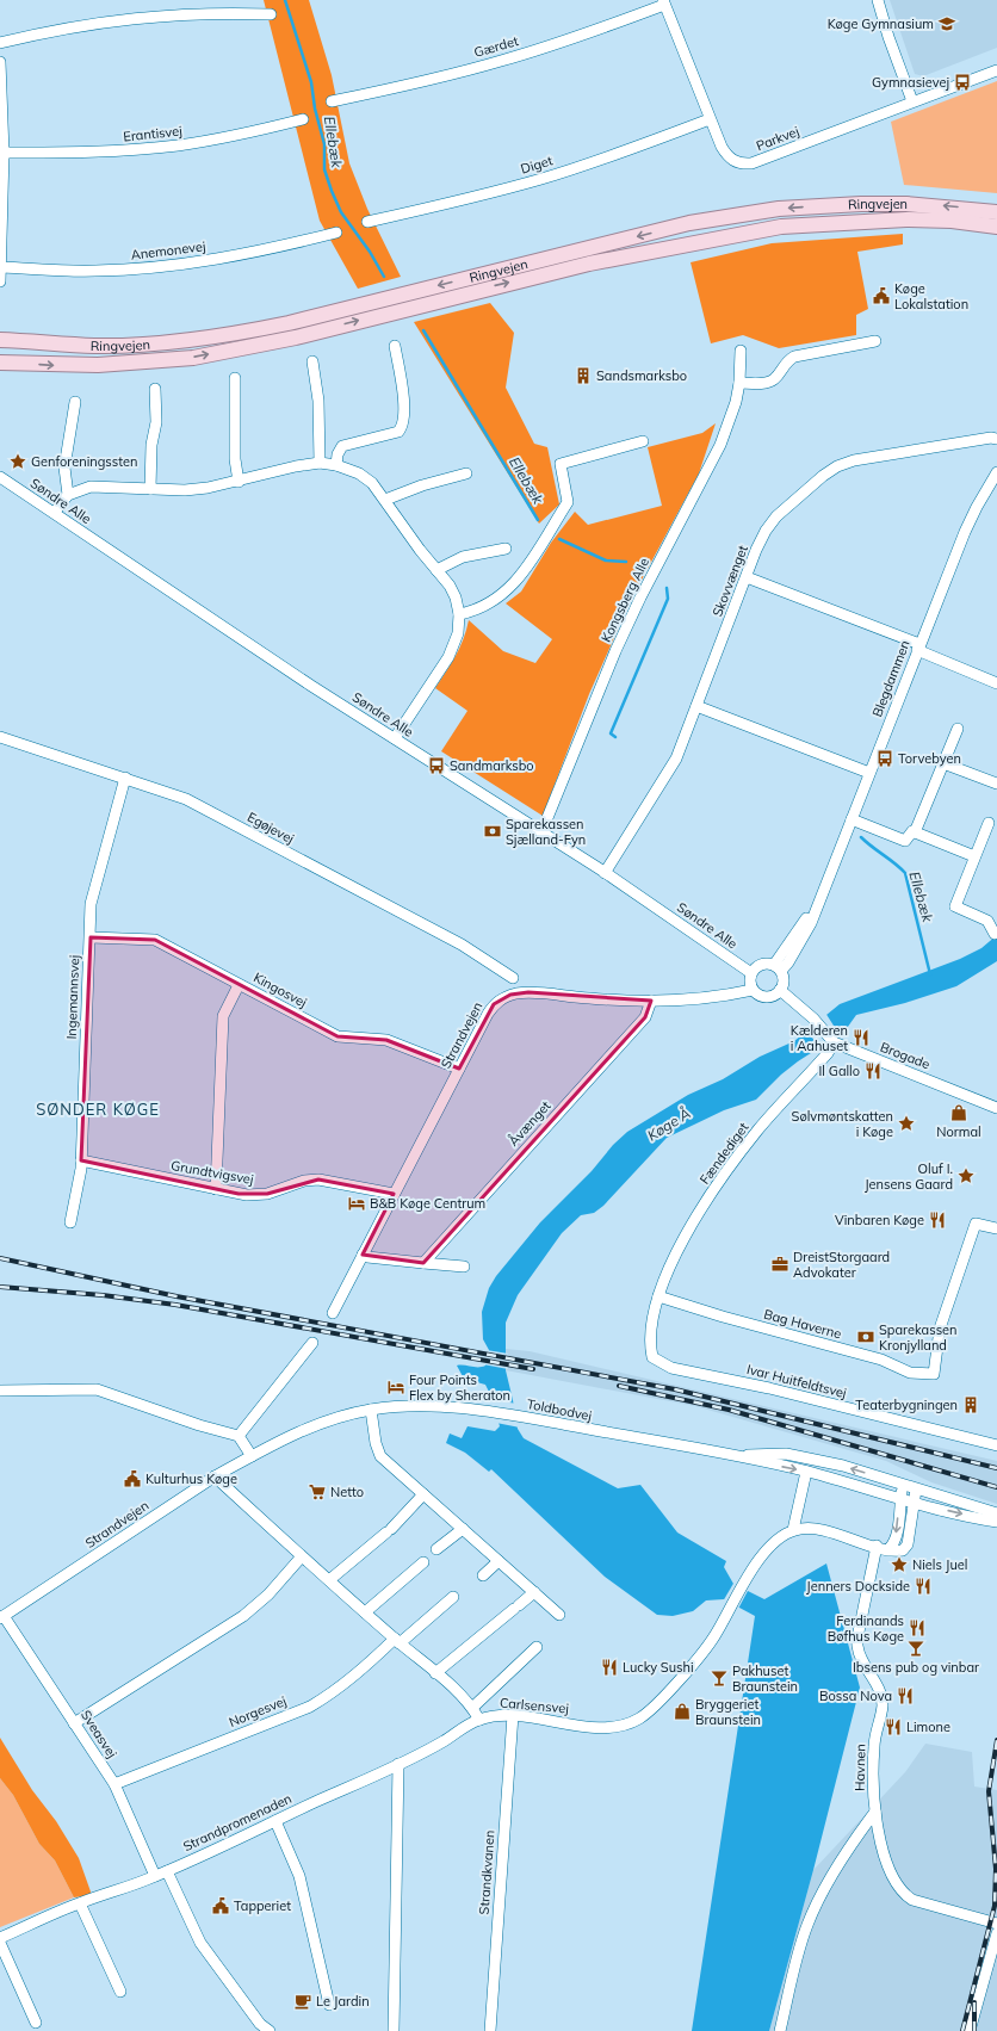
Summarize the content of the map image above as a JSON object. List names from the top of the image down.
{
  "streets": {
    "main road": ["Ringvejen"],
    "street": [
      "Gærdet",
      "Erantisvej",
      "Parkvej",
      "Diget",
      "Anemonevej",
      "Søndre Alle",
      "Skovvænget",
      "Kongsberg Alle",
      "Blegdammen",
      "Egøjevej",
      "Kingosvej",
      "Ingemannsvej",
      "Strandvejen",
      "Brogade",
      "Åvænget",
      "Fændediget",
      "Grundtvigsvej",
      "Bag Haverne",
      "Ivar Huitfeldtsvej",
      "Toldbodvej",
      "Carlsensvej",
      "Norgesvej",
      "Sveasvej",
      "Havnen",
      "Strandpromenaden",
      "Strandkvanen"
    ]
  },
  "crossings": [
    ["Gærdet", "Parkvej"],
    ["Parkvej", "Diget"],
    ["Søndre Alle", "Skovvænget"],
    ["Søndre Alle", "Kongsberg Alle"],
    ["Søndre Alle", "Blegdammen"],
    ["Søndre Alle", "Strandvejen"],
    ["Søndre Alle", "Brogade"],
    ["Blegdammen", "Strandvejen"],
    ["Blegdammen", "Brogade"],
    ["Egøjevej", "Ingemannsvej"],
    ["Kingosvej", "Ingemannsvej"],
    ["Kingosvej", "Strandvejen"],
    ["Ingemannsvej", "Grundtvigsvej"],
    ["Strandvejen", "Brogade"],
    ["Strandvejen", "Åvænget"],
    ["Strandvejen", "Grundtvigsvej"],
    ["Strandvejen", "Toldbodvej"],
    ["Strandvejen", "Sveasvej"],
    ["Brogade", "Fændediget"],
    ["Fændediget", "Bag Haverne"],
    ["Fændediget", "Ivar Huitfeldtsvej"],
    ["Bag Haverne", "Ivar Huitfeldtsvej"],
    ["Carlsensvej", "Strandpromenaden"],
    ["Carlsensvej", "Strandkvanen"],
    ["Norgesvej", "Sveasvej"],
    ["Sveasvej", "Strandpromenaden"]
  ],
  "districts": ["SØNDER KØGE"],
  "water": ["Ellebæk", "Køge Å"],
  "places": {
    "school or university": ["Køge Gymnasium"],
    "bus stop": ["Gymnasievej", "Torvebyen", "Sandmarksbo"],
    "public building": ["Køge Lokalstation", "Kulturhus Køge", "Tapperiet"],
    "building": ["Sandsmarksbo", "Teaterbygningen"],
    "place": [
      "Genforeningssten",
      "Sølvmøntskatten i Køge",
      "Oluf I. Jensens Gaard",
      "Niels Juel"
    ],
    "bank": ["Sparekassen Sjælland-Fyn", "Sparekassen Kronjylland"],
    "restaurant": [
      "Kælderen i Aahuset",
      "Il Gallo",
      "Vinbaren Køge",
      "Jenners Dockside",
      "Ferdinands Bøfhus Køge",
      "Lucky Sushi",
      "Bossa Nova",
      "Limone"
    ],
    "shop": ["Normal", "Bryggeriet Braunstein"],
    "hotel": ["B&B Køge Centrum", "Four Points Flex by Sheraton"],
    "office": ["DreistStorgaard Advokater"],
    "supermarket": ["Netto"],
    "bar": ["Ibsens pub og vinbar", "Pakhuset Braunstein"],
    "cafe": ["Le Jardin"]
  }
}
